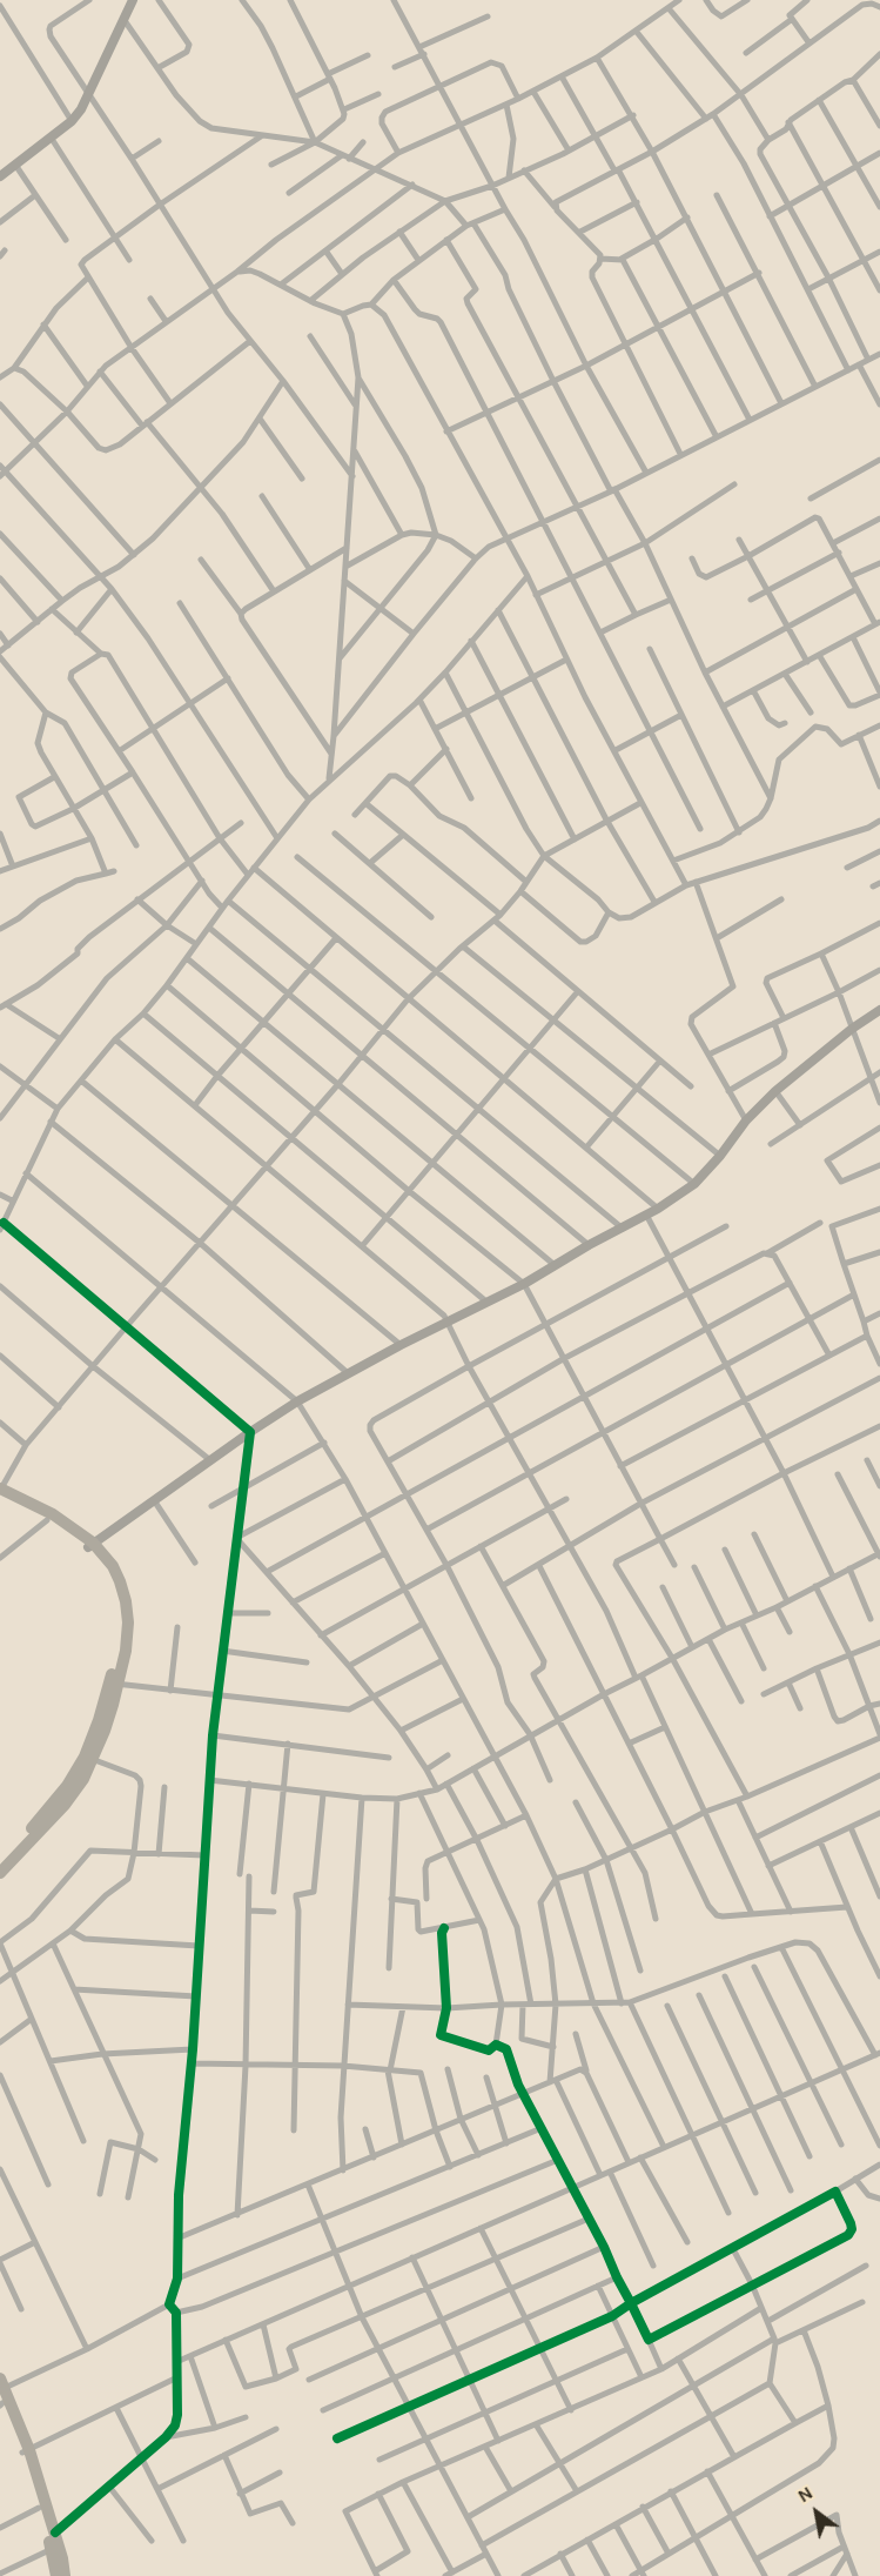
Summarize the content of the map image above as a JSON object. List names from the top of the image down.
{
  "north": "top left"
}
